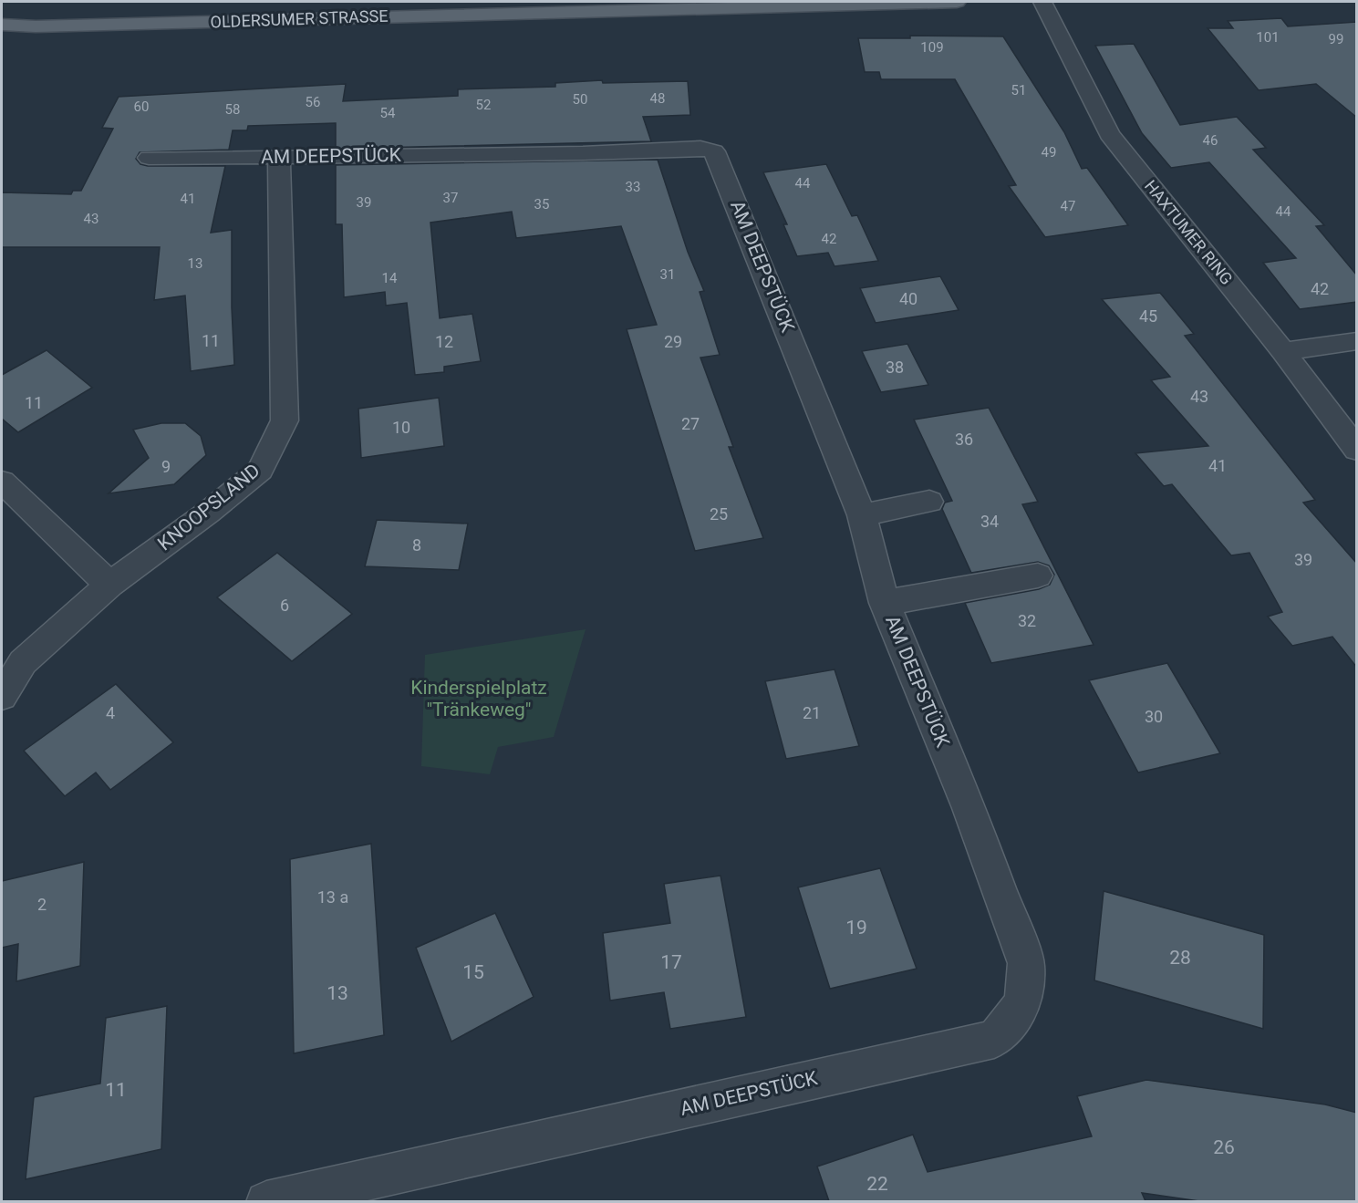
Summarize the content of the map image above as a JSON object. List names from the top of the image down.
{
  "streets": {
    "main road": ["OLDERSUMER STRASSE"],
    "street": ["AM DEEPSTÜCK", "HAXTUMER RING", "KNOOPSLAND"]
  },
  "crossings": [
    ["AM DEEPSTÜCK", "KNOOPSLAND"]
  ],
  "parks": ["Kinderspielplatz \"Tränkeweg\""],
  "house_numbers": [
    "101",
    "99",
    "109",
    "51",
    "48",
    "50",
    "56",
    "52",
    "60",
    "58",
    "54",
    "46",
    "49",
    "44",
    "33",
    "37",
    "41",
    "39",
    "35",
    "47",
    "44",
    "43",
    "42",
    "13",
    "31",
    "14",
    "42",
    "40",
    "45",
    "11",
    "12",
    "29",
    "38",
    "43",
    "11",
    "27",
    "10",
    "36",
    "41",
    "9",
    "25",
    "34",
    "8",
    "39",
    "6",
    "32",
    "4",
    "21",
    "30",
    "13 a",
    "2",
    "19",
    "28",
    "17",
    "15",
    "13",
    "11",
    "26",
    "22"
  ]
}
